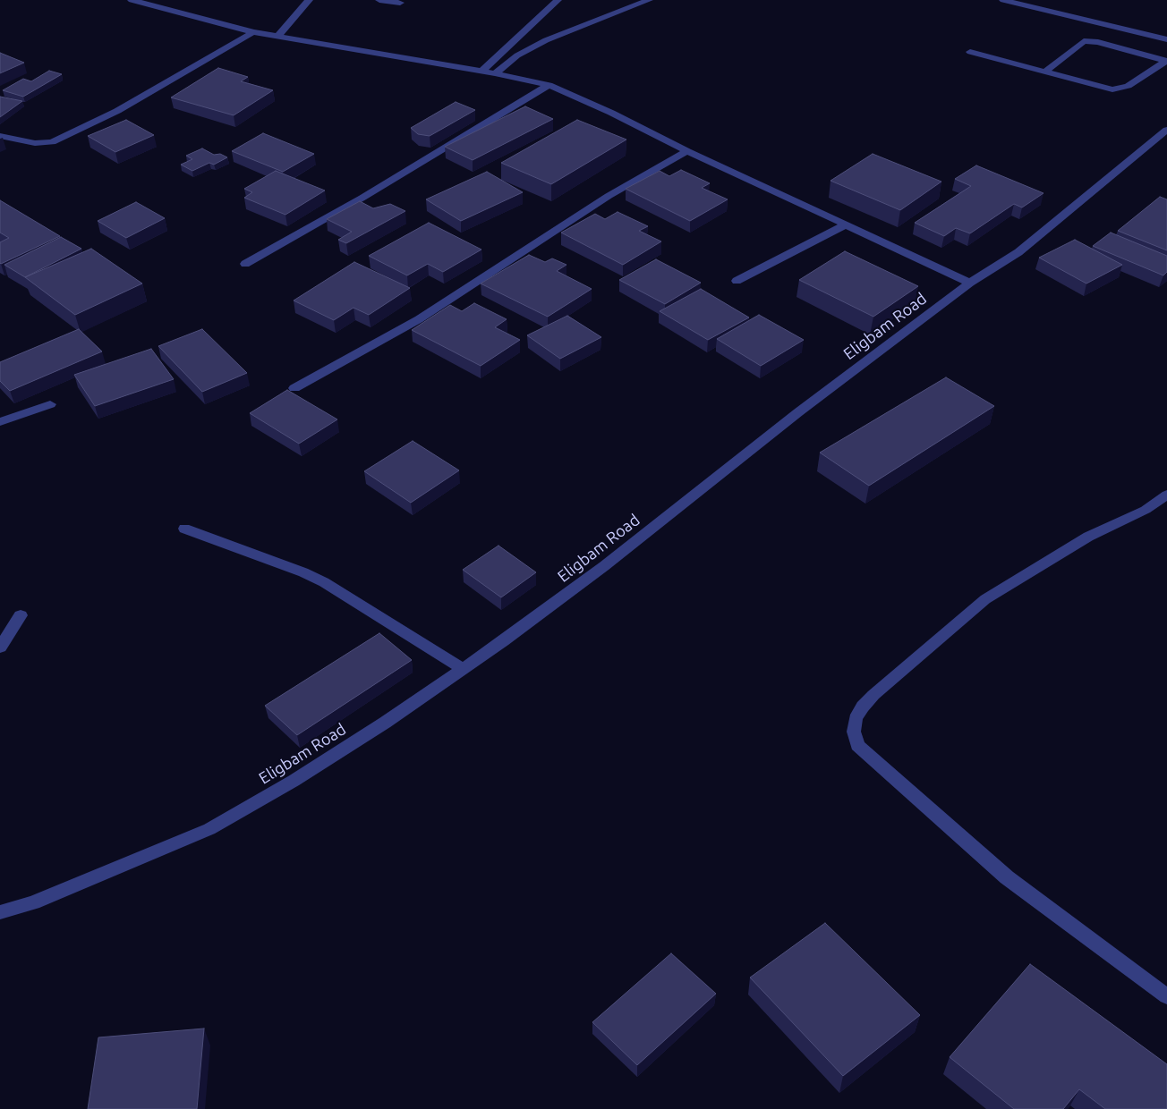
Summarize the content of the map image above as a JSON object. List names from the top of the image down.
{
  "streets": {
    "street": ["Eligbam Road"]
  }
}
